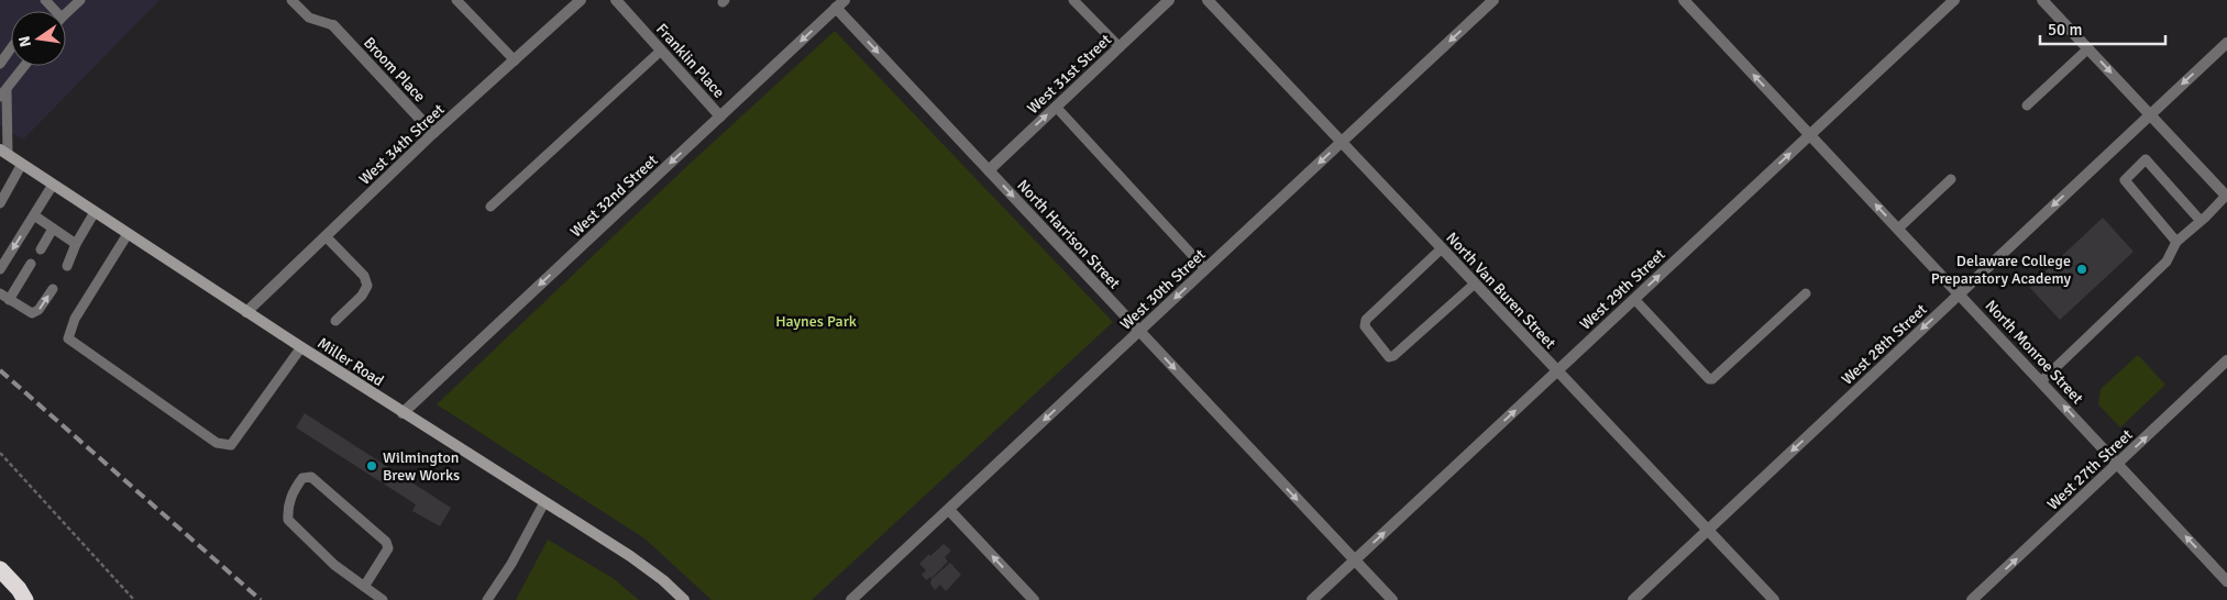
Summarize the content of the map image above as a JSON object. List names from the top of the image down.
{
  "streets": {
    "street": [
      "Franklin Place",
      "Broom Place",
      "West 31st Street",
      "West 34th Street",
      "West 32nd Street",
      "North Harrison Street",
      "West 30th Street",
      "West 29th Street",
      "North Van Buren Street",
      "West 28th Street",
      "North Monroe Street",
      "Miller Road",
      "West 27th Street"
    ]
  },
  "crossings": [
    ["Franklin Place", "West 32nd Street"],
    ["Broom Place", "West 34th Street"],
    ["West 31st Street", "North Harrison Street"],
    ["West 34th Street", "Miller Road"],
    ["West 32nd Street", "North Harrison Street"],
    ["West 32nd Street", "Miller Road"],
    ["North Harrison Street", "West 30th Street"],
    ["North Harrison Street", "West 29th Street"],
    ["West 30th Street", "North Van Buren Street"],
    ["West 29th Street", "North Van Buren Street"],
    ["West 29th Street", "North Monroe Street"],
    ["North Van Buren Street", "West 28th Street"],
    ["West 28th Street", "North Monroe Street"],
    ["North Monroe Street", "West 27th Street"]
  ],
  "one_way": [
    "West 31st Street",
    "West 32nd Street",
    "North Harrison Street",
    "West 30th Street",
    "West 29th Street",
    "West 28th Street",
    "North Monroe Street",
    "West 27th Street"
  ],
  "parks": ["Haynes Park"],
  "places": ["Delaware College Preparatory Academy", "Wilmington Brew Works"],
  "scale_bar": "50 m",
  "north": "left"
}
